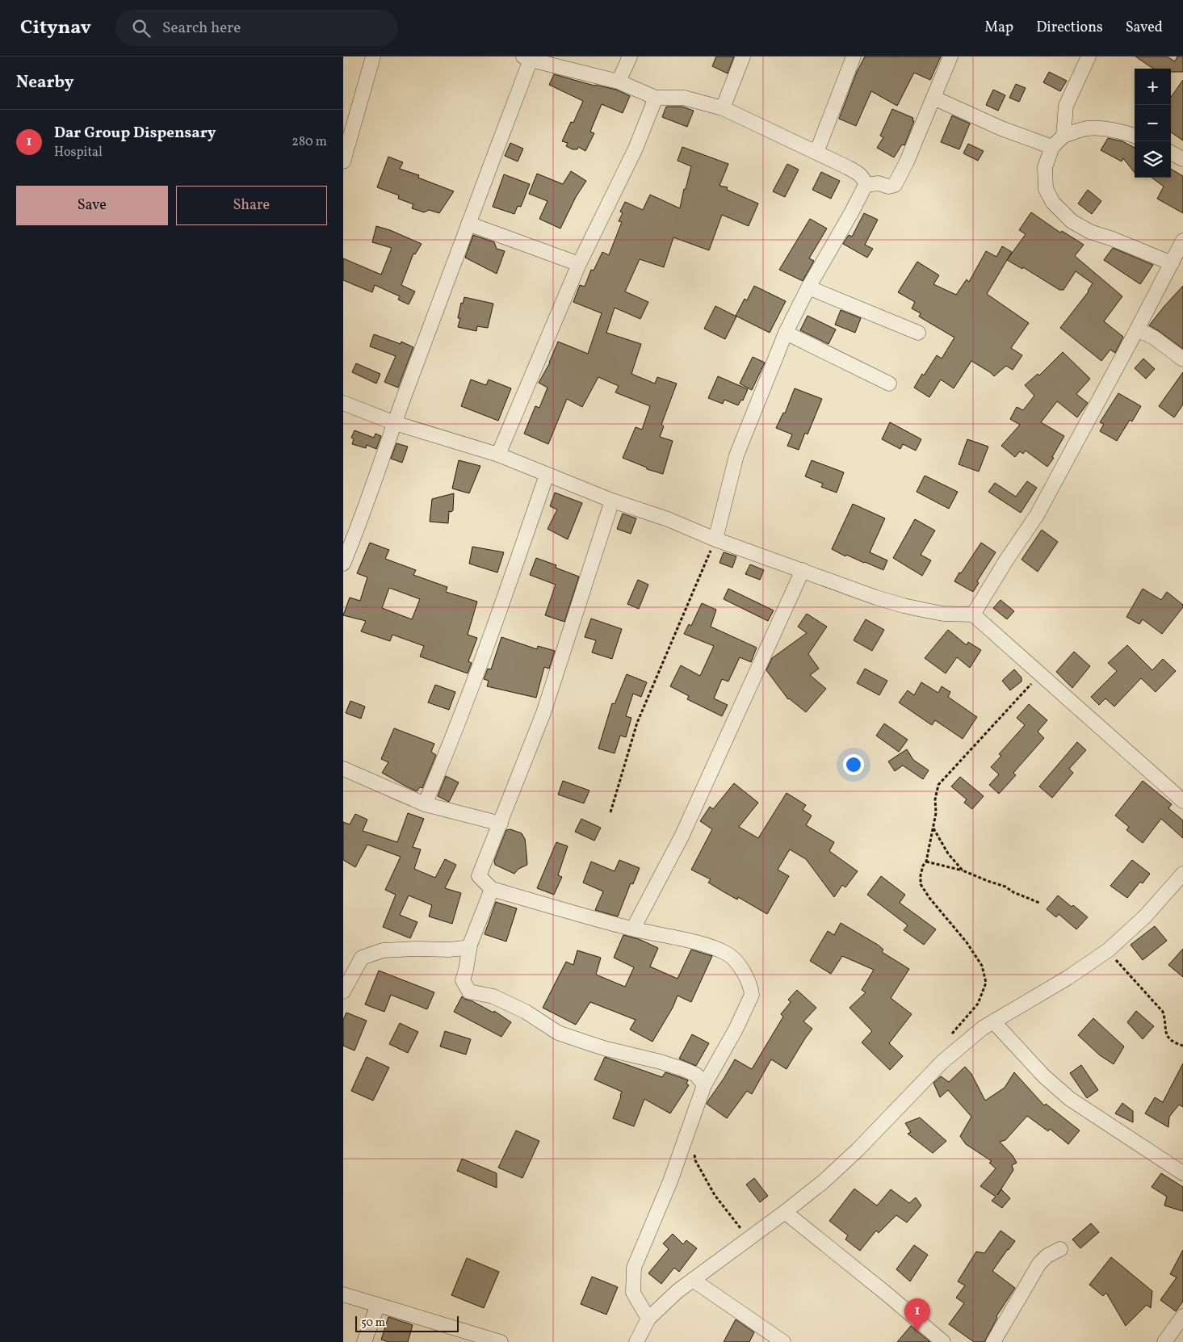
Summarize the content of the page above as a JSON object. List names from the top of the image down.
{
  "scale_bar": "50 m",
  "page": {
    "header": "Citynav",
    "search": "Search here",
    "nav": ["Map", "Directions", "Saved"],
    "heading": "Nearby",
    "map_buttons": ["+", "−"],
    "list": [
      {
        "mark": "1",
        "name": "Dar Group Dispensary",
        "note": "Hospital",
        "value": "280 m"
      }
    ],
    "buttons": ["Save", "Share"],
    "pins": "1",
    "scale": "50 m"
  }
}
